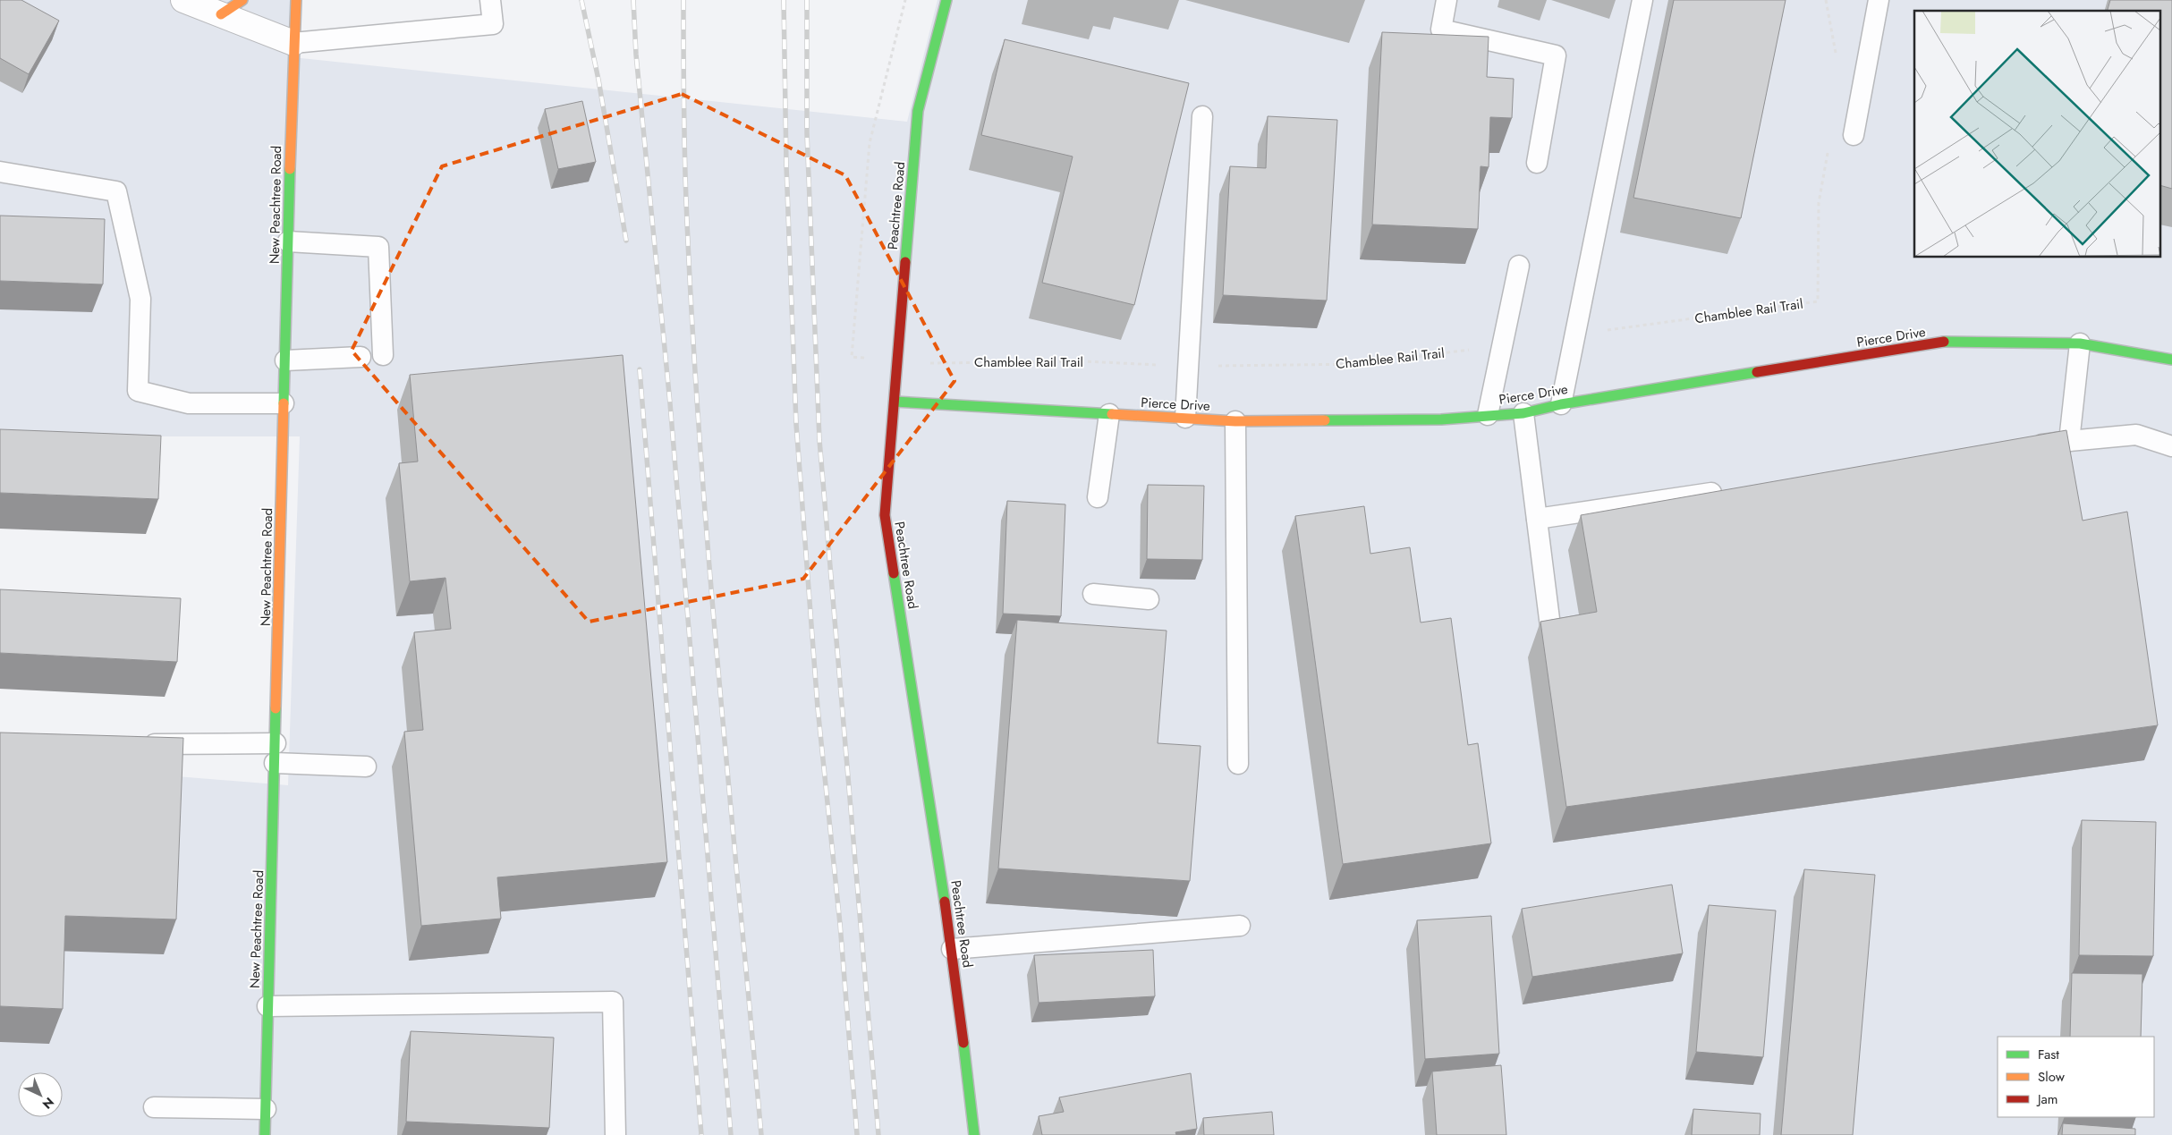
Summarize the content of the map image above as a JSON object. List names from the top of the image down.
{
  "streets": {
    "street": ["New Peachtree Road", "Peachtree Road", "Pierce Drive"],
    "path": ["Chamblee Rail Trail"]
  },
  "crossings": [
    ["Peachtree Road", "Pierce Drive"]
  ],
  "legend": ["Fast", "Slow", "Jam"],
  "north": "bottom right"
}
